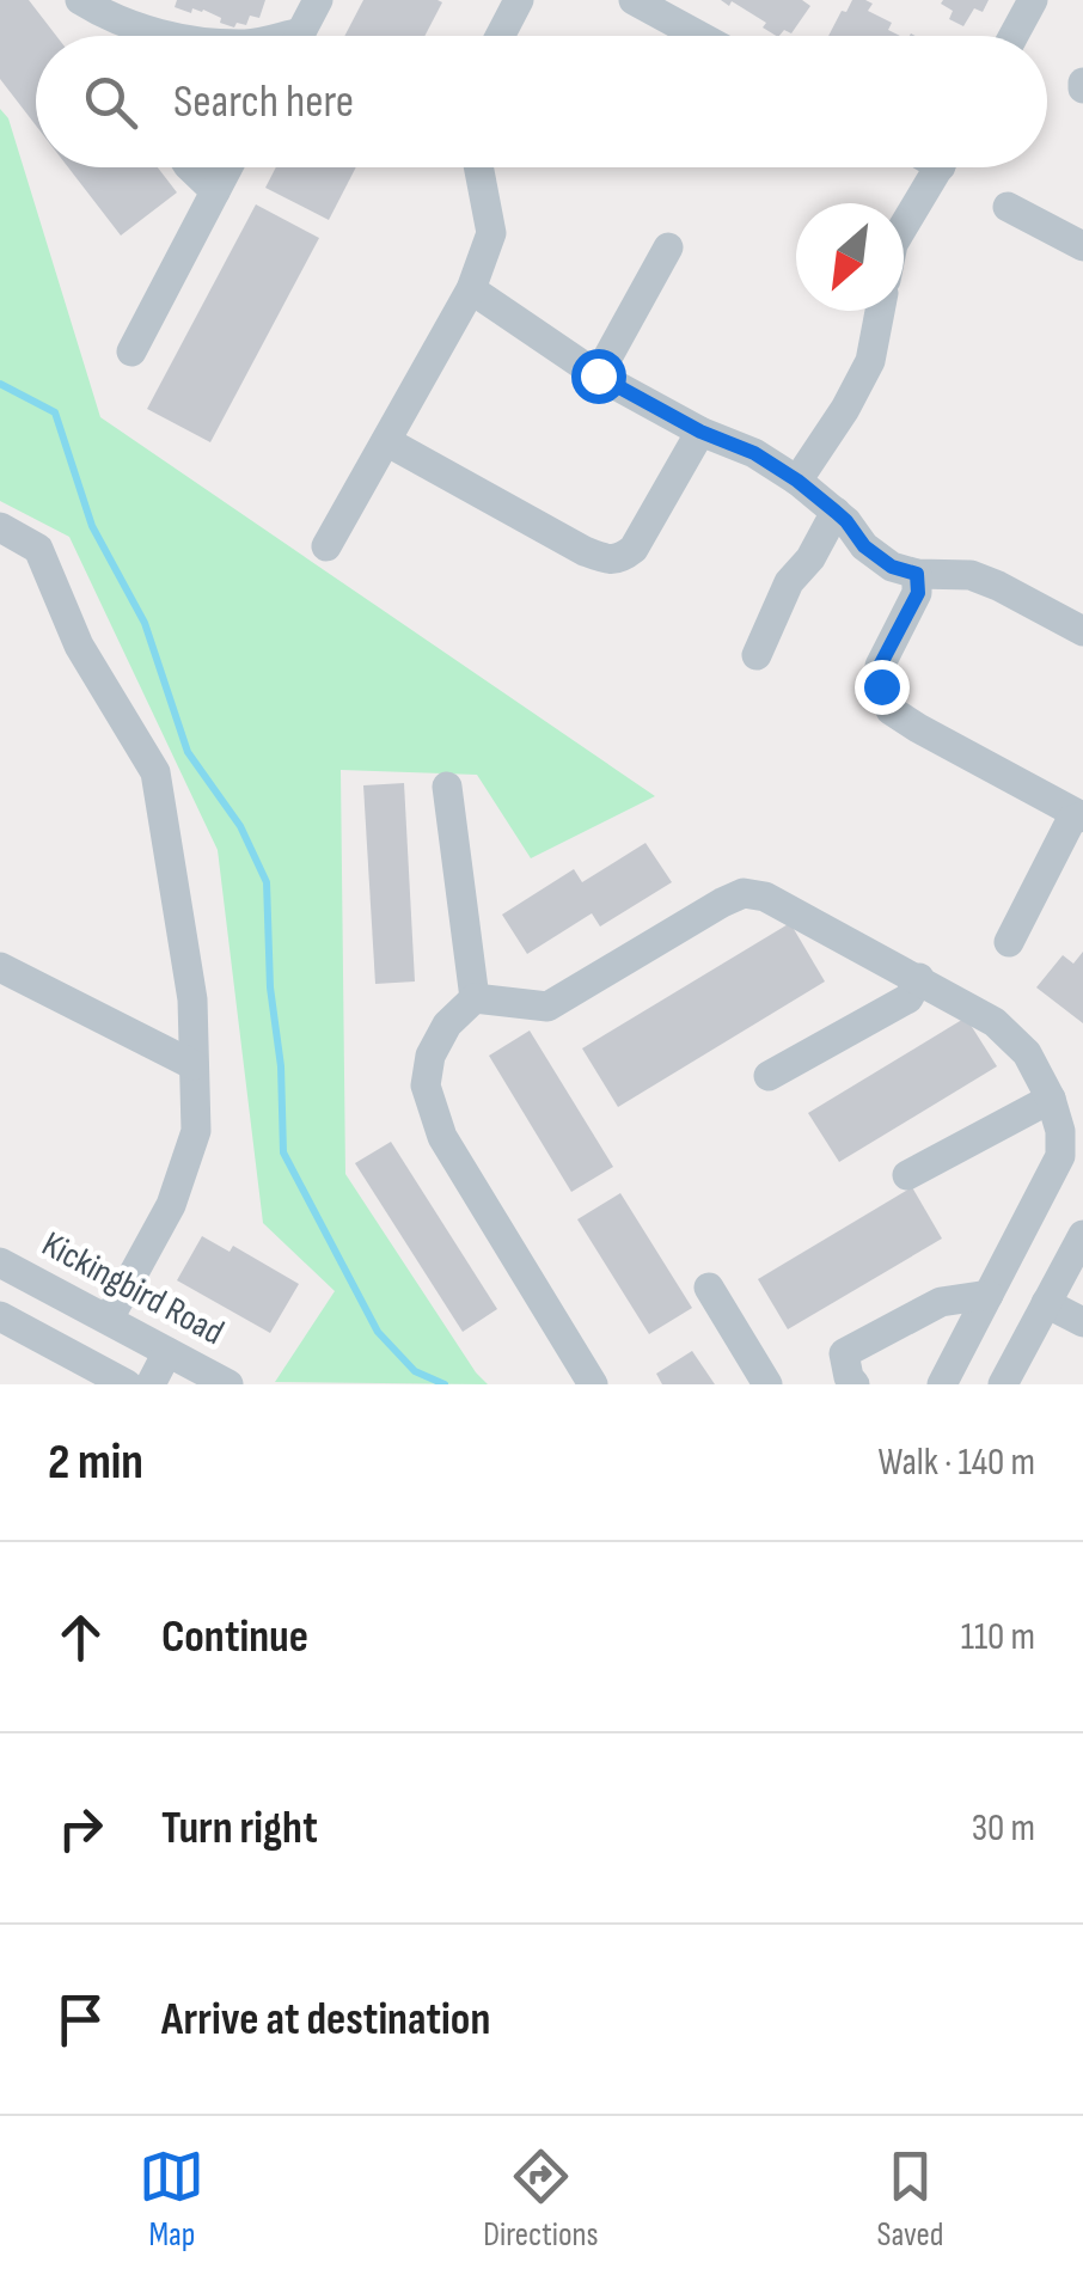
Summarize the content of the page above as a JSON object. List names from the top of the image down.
{
  "streets": {
    "street": ["Kickingbird Road"]
  },
  "north": "bottom left",
  "page": {
    "search": "Search here",
    "heading": ["2 min", "Walk · 140 m"],
    "list": [
      ["Continue", "110 m"],
      ["Turn right", "30 m"],
      "Arrive at destination"
    ],
    "nav": ["Map", "Directions", "Saved"]
  }
}
